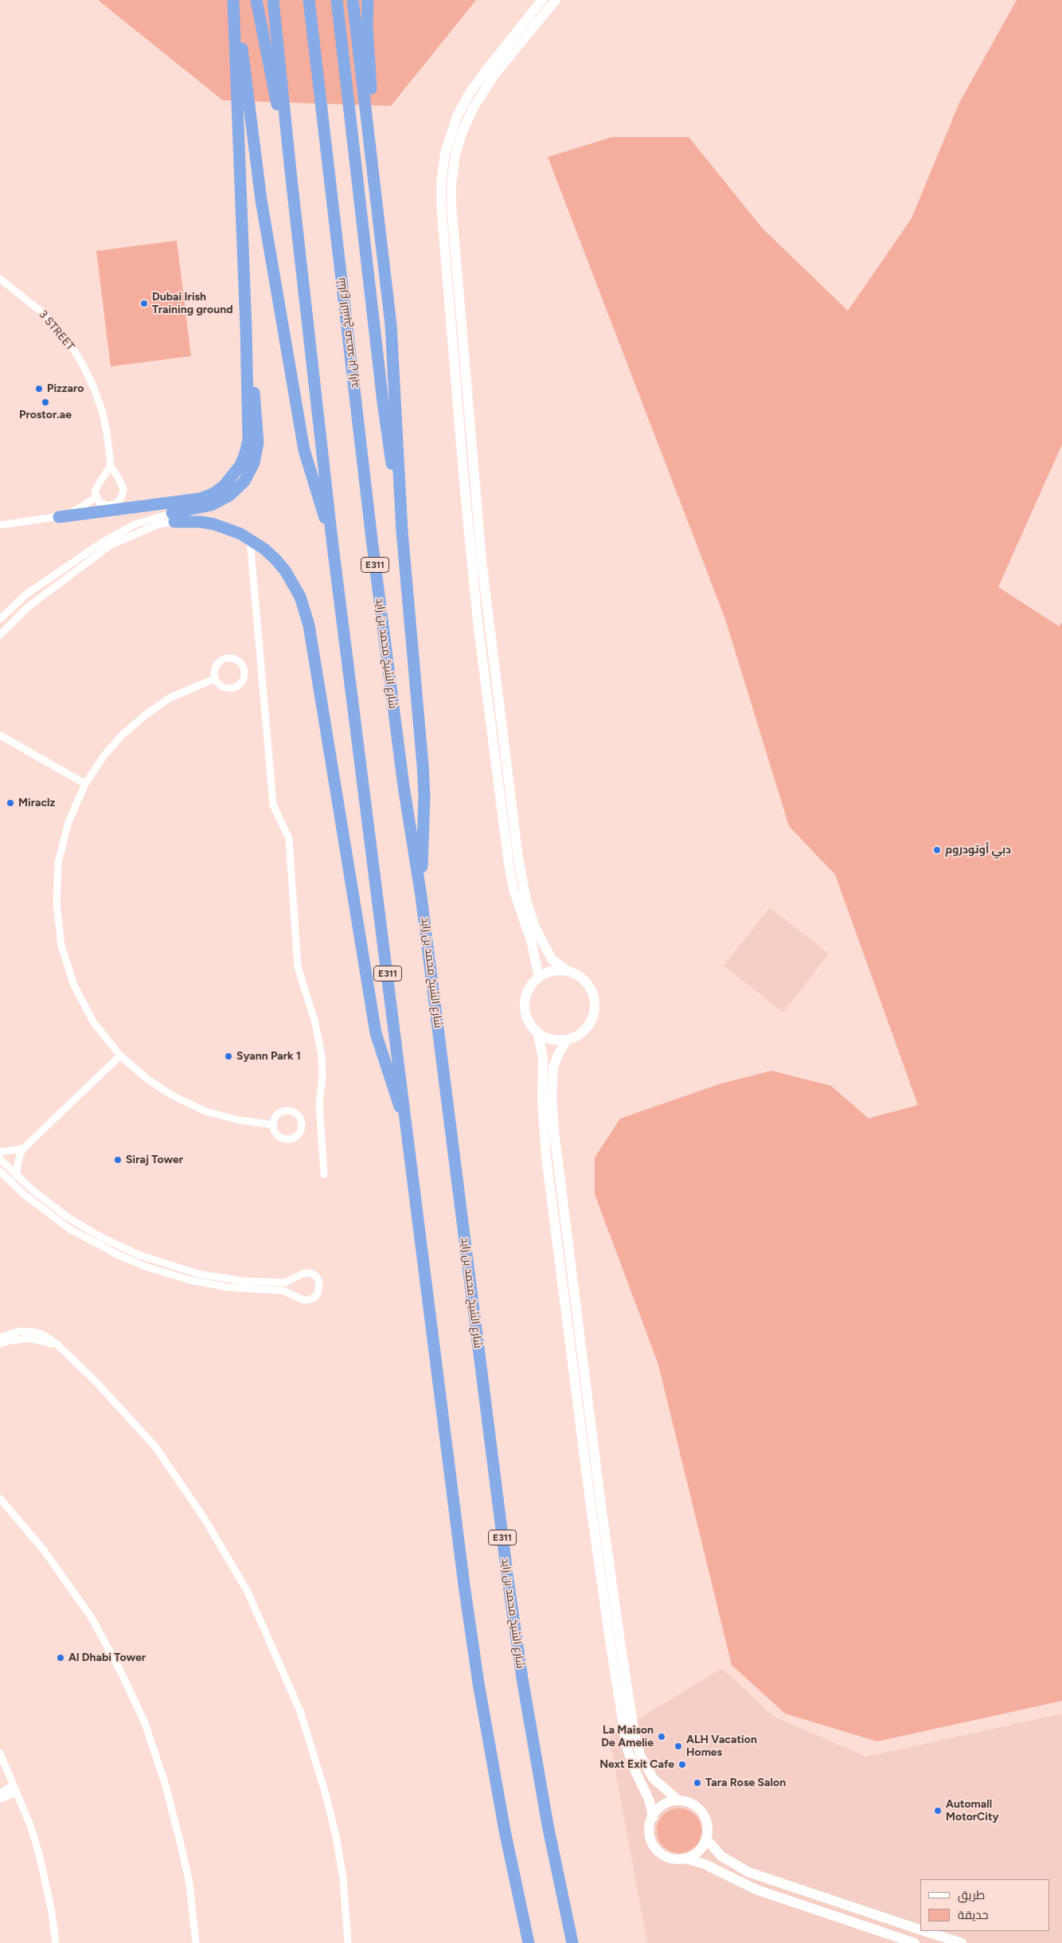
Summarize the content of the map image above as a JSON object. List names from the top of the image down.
{
  "streets": {
    "highway": ["شارع الشيخ محمد بن زايد", "E311"],
    "street": ["3 STREET"]
  },
  "places": [
    "Dubai Irish Training ground",
    "Pizzaro",
    "Prostor.ae",
    "Miraclz",
    "دبي أوتودروم",
    "Syann Park 1",
    "Siraj Tower",
    "Al Dhabi Tower",
    "La Maison De Amelie",
    "ALH Vacation Homes",
    "Next Exit Cafe",
    "Tara Rose Salon",
    "Automall MotorCity"
  ],
  "legend": ["طريق", "حديقة"]
}
